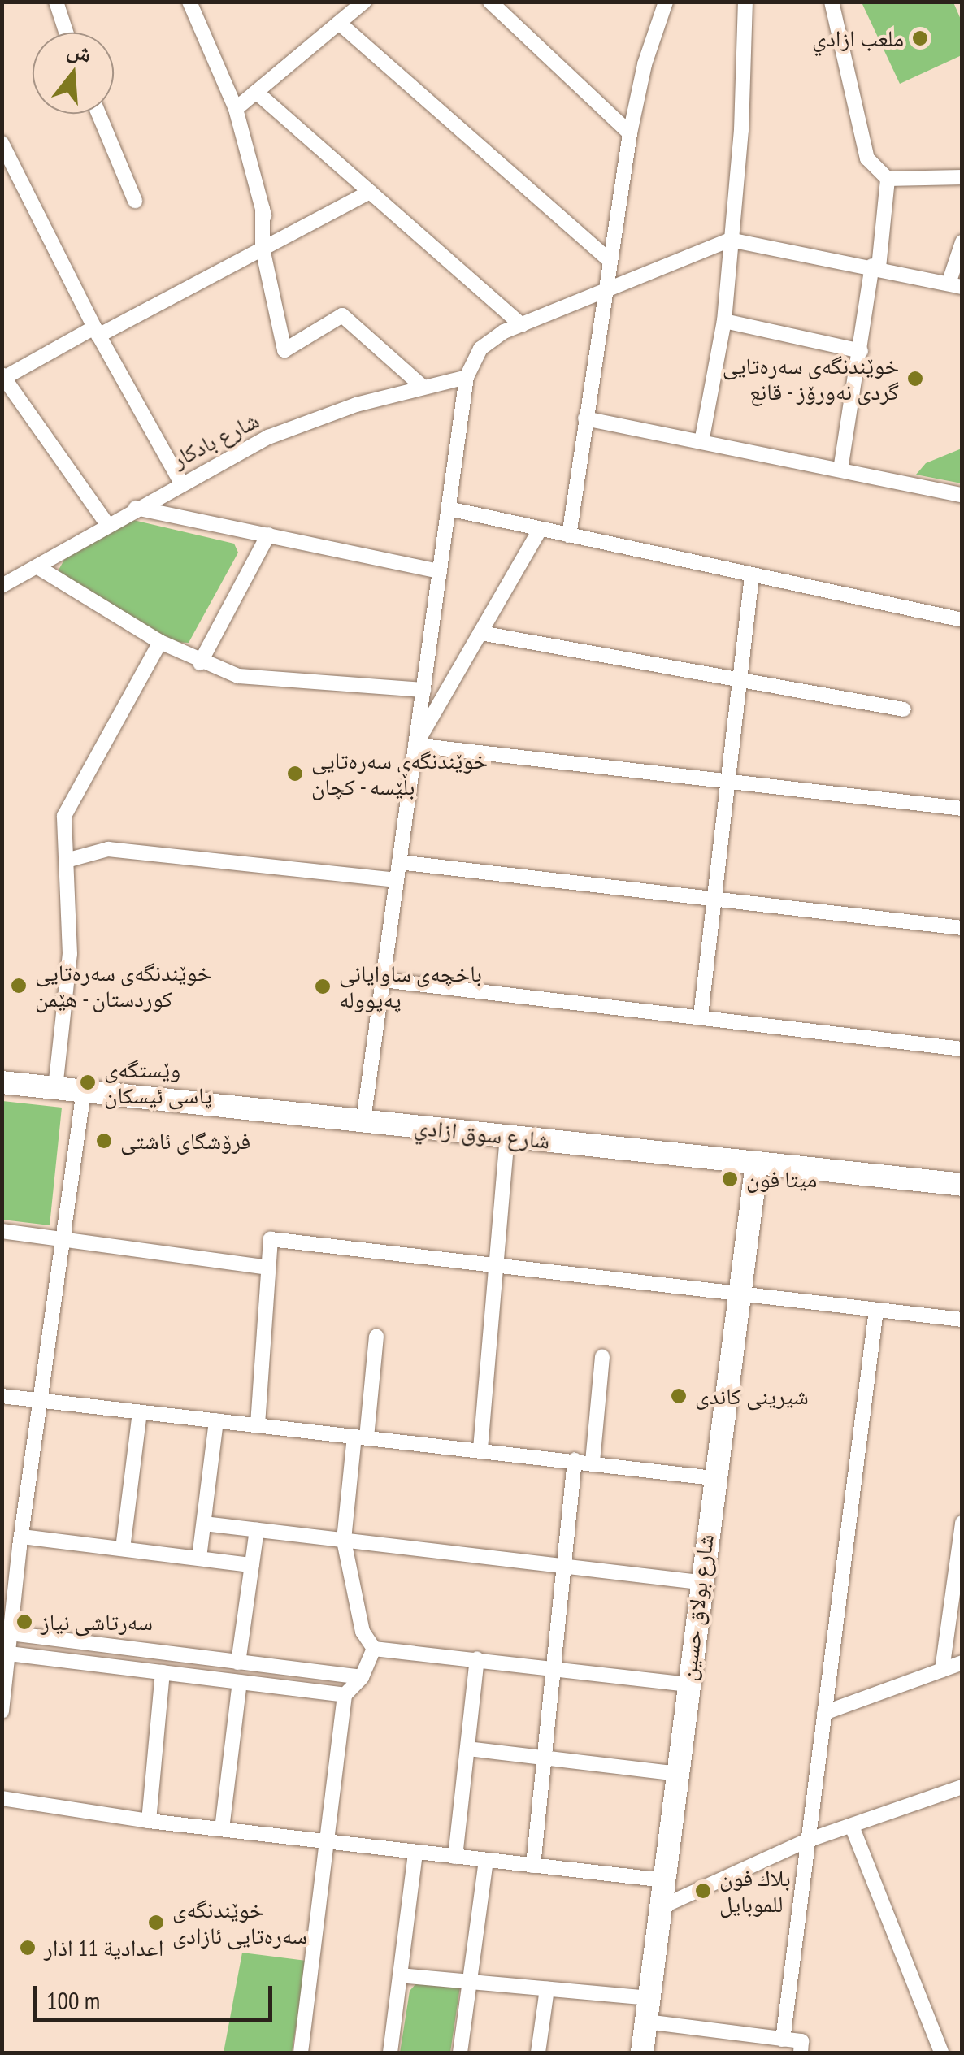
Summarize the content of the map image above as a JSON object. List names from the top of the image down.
{
  "streets": {
    "street": ["شارع بادكار", "شارع سوق ازادي", "شارع بولاق حسين"]
  },
  "crossings": [
    ["شارع سوق ازادي", "شارع بولاق حسين"]
  ],
  "places": [
    "ملعب ازادي",
    "خوێندنگەی سەرەتایی گردی نەورۆز - قانع",
    "خوێندنگەی سەرەتایی بڵێسە - کچان",
    "خوێندنگەی سەرەتایی کوردستان - هێمن",
    "باخچەی ساوایانی پەپوولە",
    "وێستگەی پاسی ئیسکان",
    "فرۆشگای ئاشتی",
    "ميتا فون",
    "شیرینی کاندی",
    "سەرتاشی نیاز",
    "بلاك فون للموبايل",
    "خوێندنگەی سەرەتایی ئازادی",
    "اعدادية 11 اذار"
  ],
  "scale_bar": "100 m",
  "north": "top"
}
